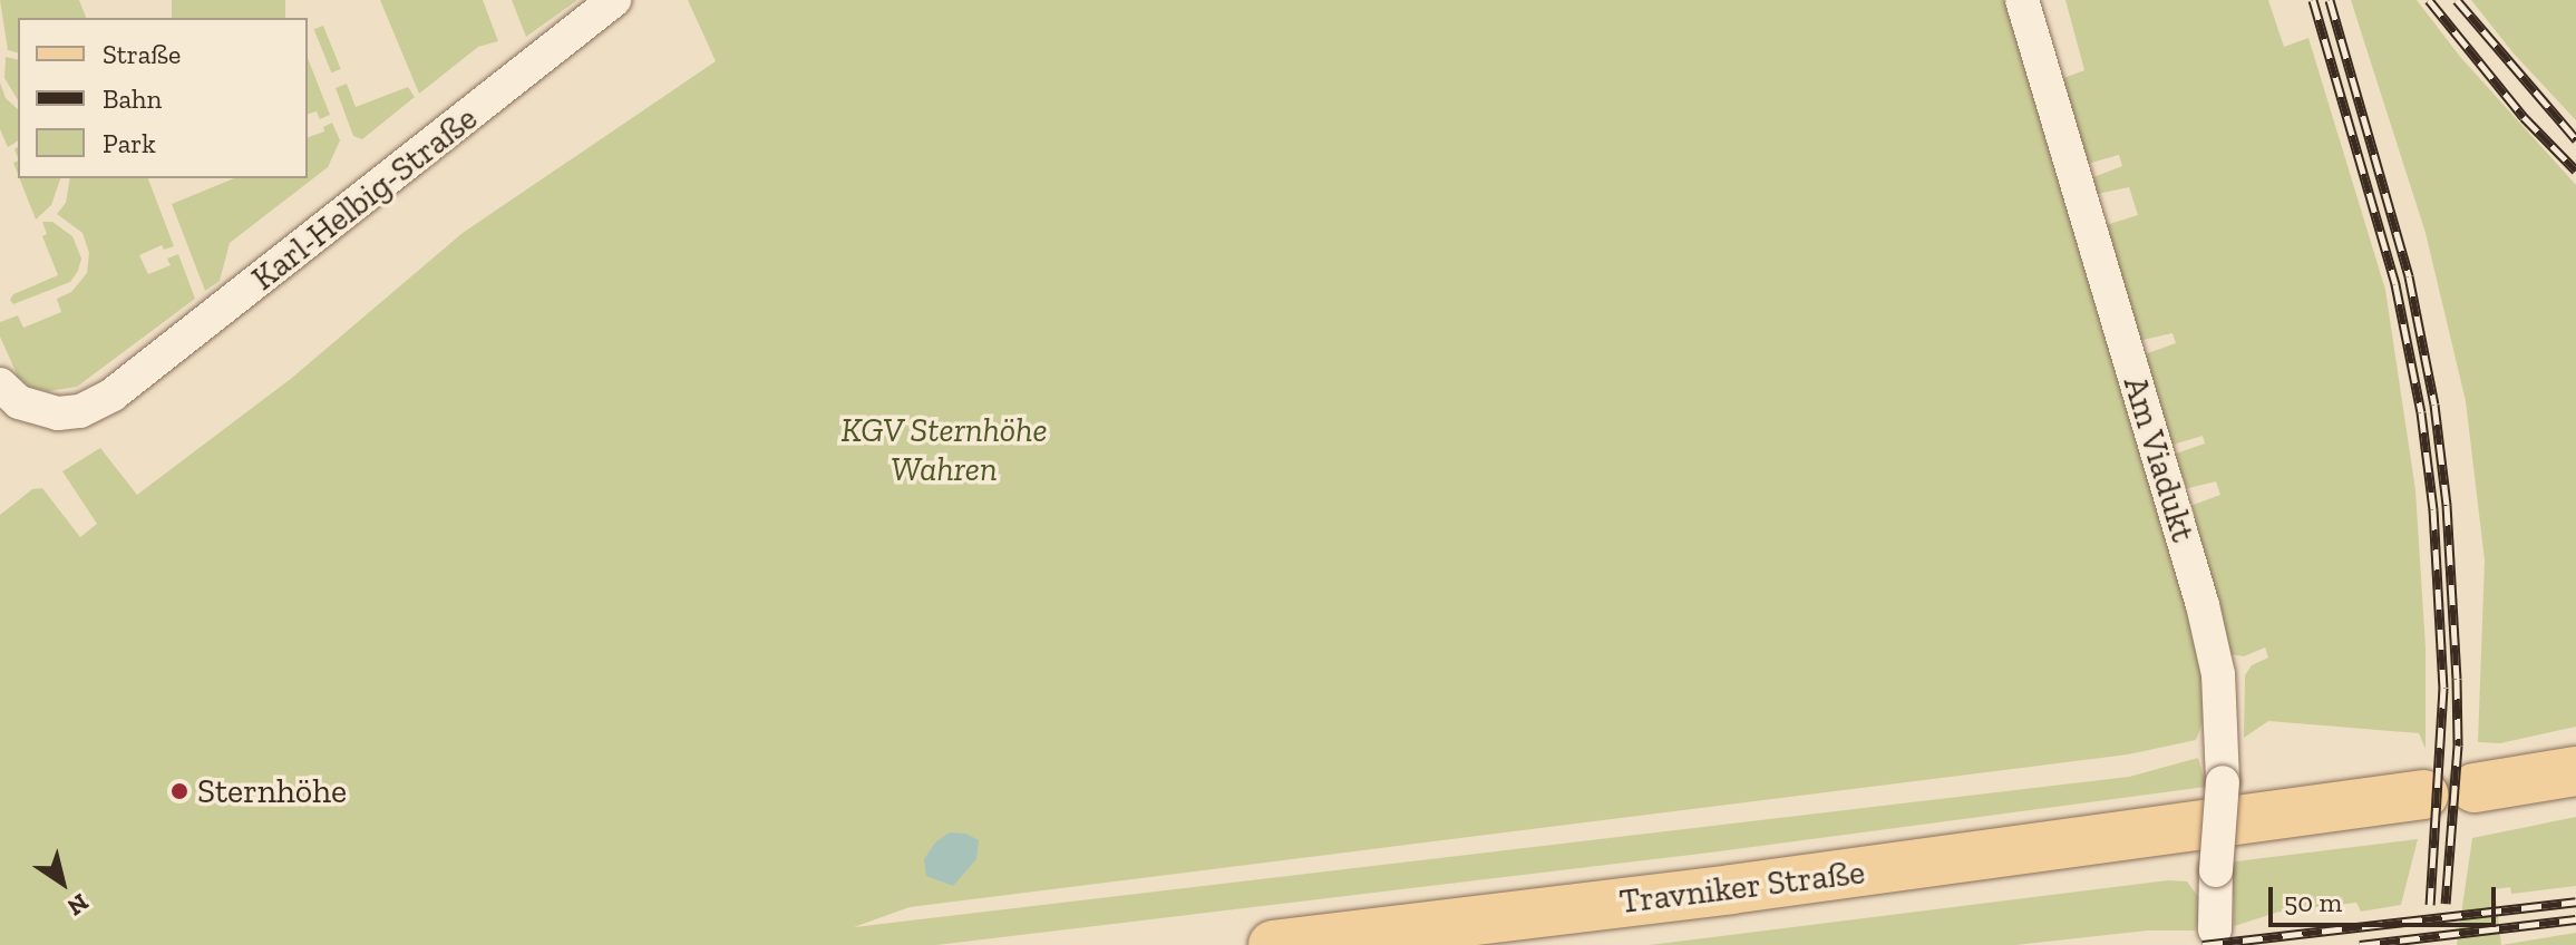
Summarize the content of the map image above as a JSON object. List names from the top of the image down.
{
  "streets": {
    "main road": ["Travniker Straße"],
    "street": ["Karl-Helbig-Straße", "Am Viadukt"]
  },
  "crossings": [
    ["Am Viadukt", "Travniker Straße"]
  ],
  "parks": ["KGV Sternhöhe Wahren"],
  "places": ["Sternhöhe"],
  "legend": ["Straße", "Bahn", "Park"],
  "scale_bar": "50 m",
  "north": "bottom right"
}
